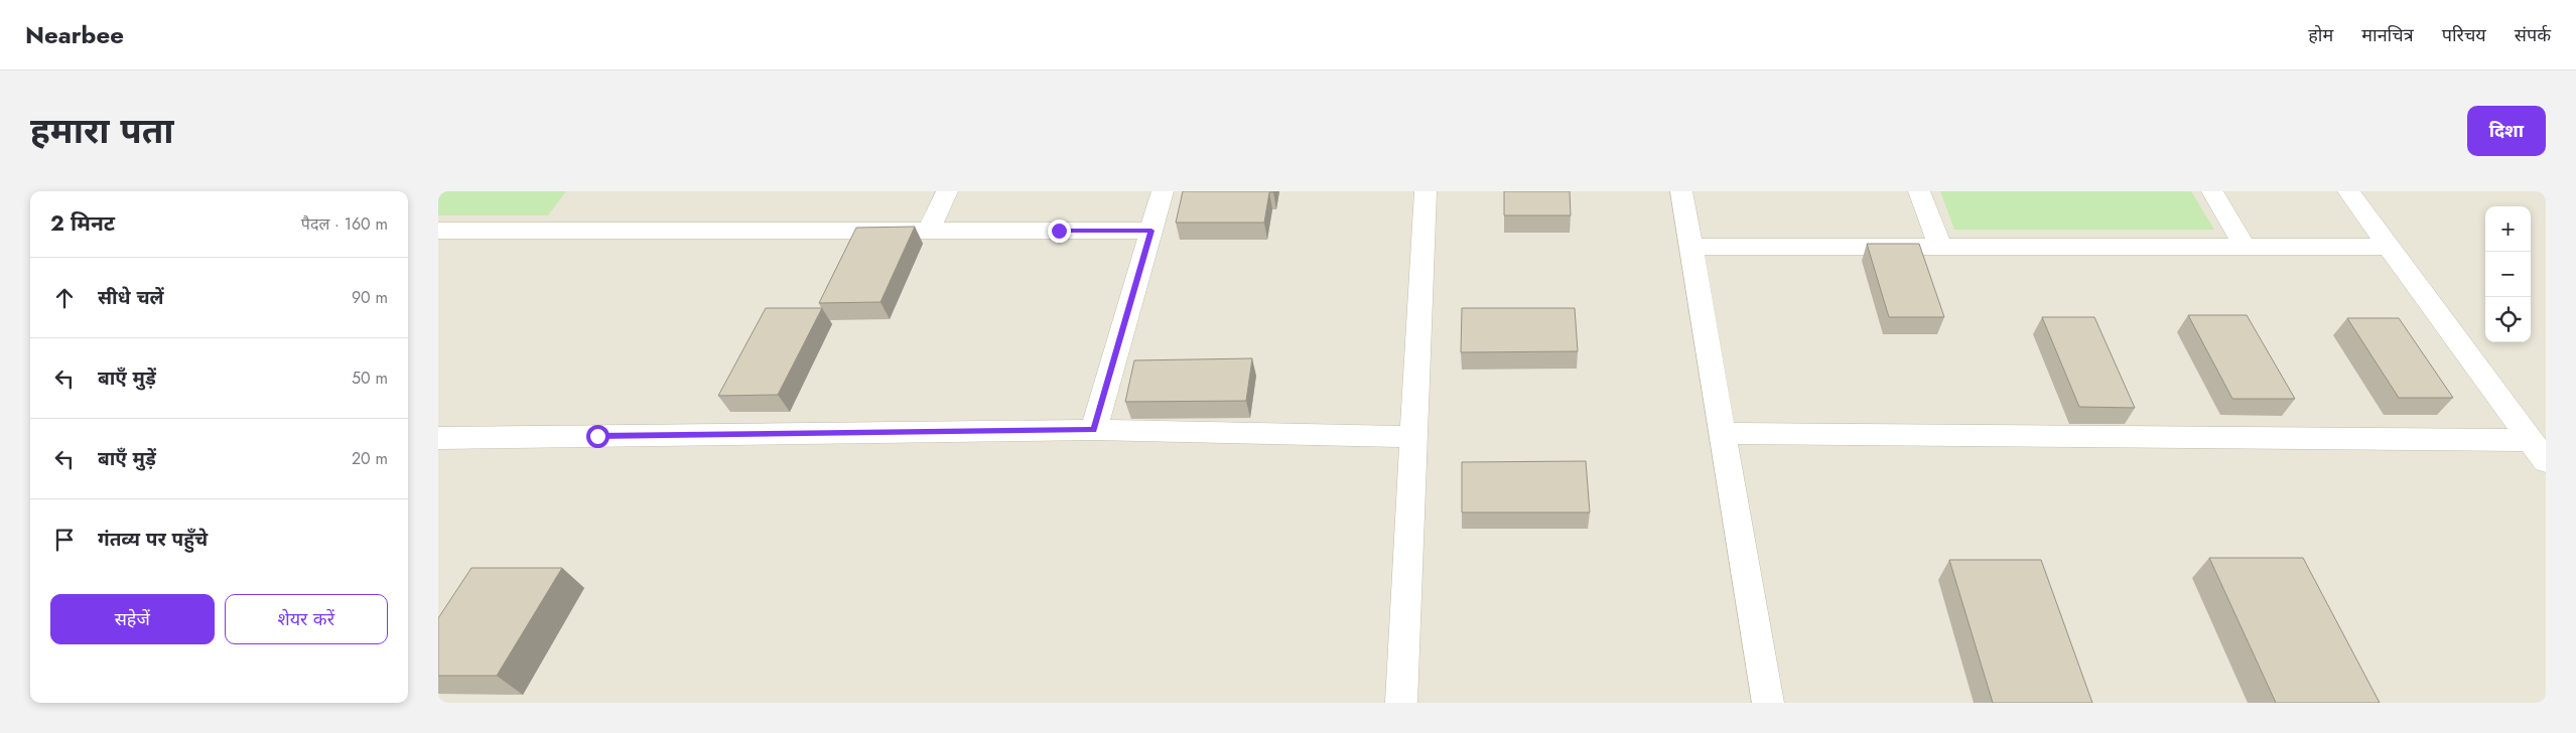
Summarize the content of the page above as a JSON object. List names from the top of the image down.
{
  "page": {
    "header": "Nearbee",
    "nav": [
      "होम",
      "मानचित्र",
      "परिचय",
      "संपर्क"
    ],
    "title": "हमारा पता",
    "buttons": [
      "दिशा",
      ["सहेजें", "शेयर करें"]
    ],
    "heading": ["2 मिनट", "पैदल · 160 m"],
    "map_buttons": ["+", "−"],
    "list": [
      ["सीधे चलें", "90 m"],
      ["बाएँ मुड़ें", "50 m"],
      ["बाएँ मुड़ें", "20 m"],
      "गंतव्य पर पहुँचे"
    ]
  }
}
